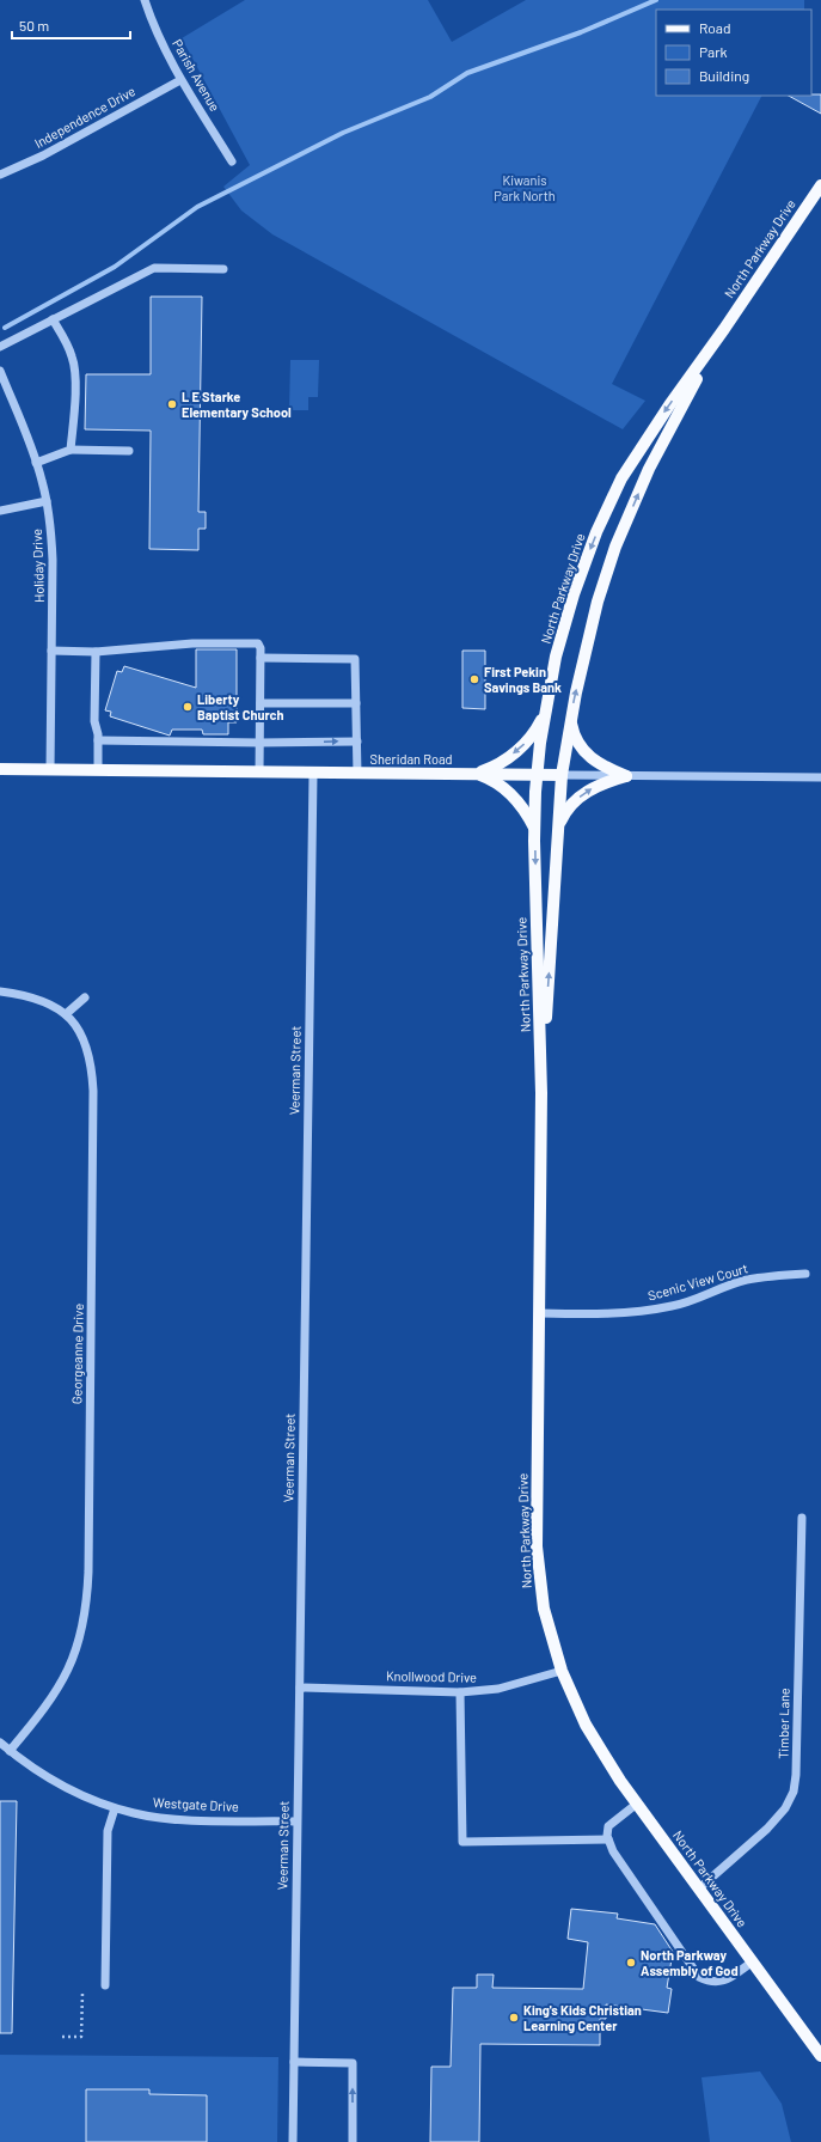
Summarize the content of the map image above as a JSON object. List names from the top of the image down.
{
  "streets": {
    "main road": ["North Parkway Drive", "Sheridan Road"],
    "street": [
      "Parish Avenue",
      "Independence Drive",
      "Holiday Drive",
      "Veerman Street",
      "Scenic View Court",
      "Georgeanne Drive",
      "Knollwood Drive",
      "Timber Lane",
      "Westgate Drive"
    ]
  },
  "crossings": [
    ["Parish Avenue", "Independence Drive"],
    ["North Parkway Drive", "Sheridan Road"],
    ["North Parkway Drive", "Scenic View Court"],
    ["North Parkway Drive", "Knollwood Drive"],
    ["North Parkway Drive", "Timber Lane"],
    ["Holiday Drive", "Sheridan Road"],
    ["Sheridan Road", "Veerman Street"],
    ["Veerman Street", "Knollwood Drive"],
    ["Veerman Street", "Westgate Drive"],
    ["Georgeanne Drive", "Westgate Drive"]
  ],
  "parks": ["Kiwanis Park North"],
  "places": [
    "L E Starke Elementary School",
    "First Pekin Savings Bank",
    "Liberty Baptist Church",
    "North Parkway Assembly of God",
    "King's Kids Christian Learning Center"
  ],
  "legend": ["Road", "Park", "Building"],
  "scale_bar": "50 m"
}
